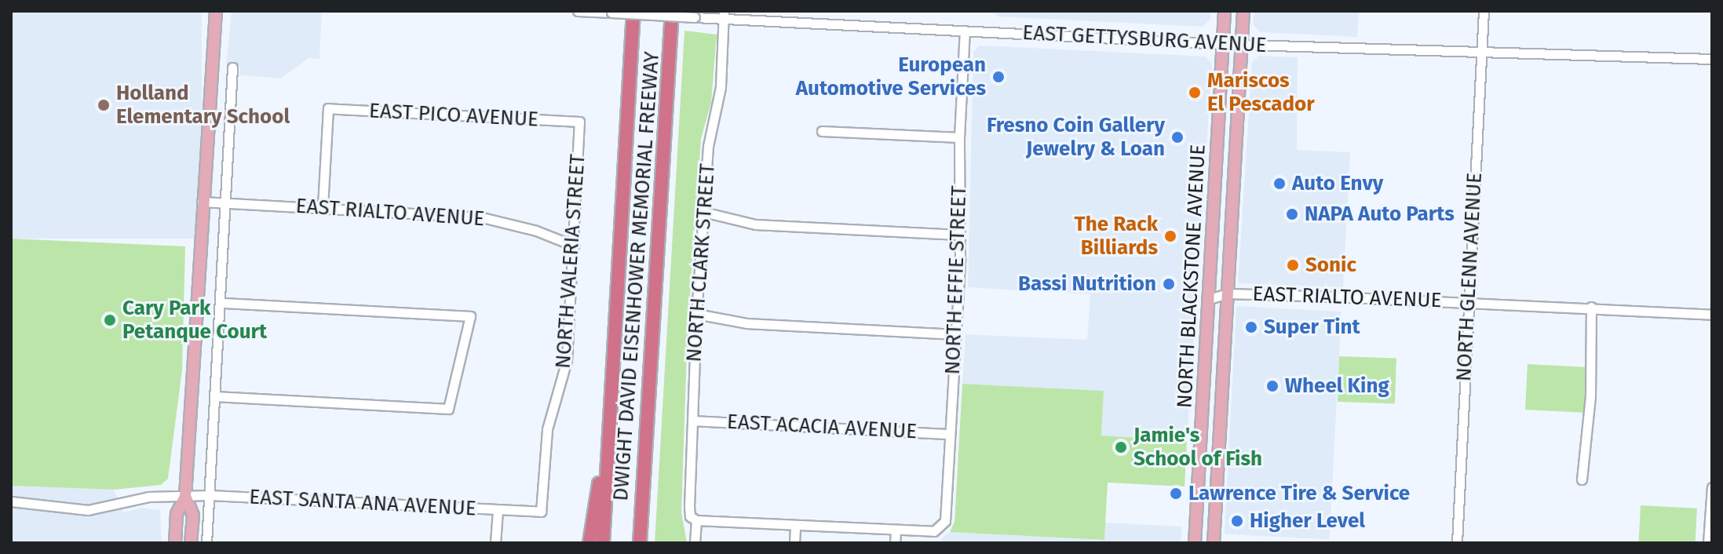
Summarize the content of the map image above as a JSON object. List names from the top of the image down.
{
  "streets": {
    "highway": ["DWIGHT DAVID EISENHOWER MEMORIAL FREEWAY"],
    "main road": ["NORTH BLACKSTONE AVENUE"],
    "street": [
      "EAST GETTYSBURG AVENUE",
      "EAST PICO AVENUE",
      "EAST RIALTO AVENUE",
      "NORTH VALERIA STREET",
      "NORTH CLARK STREET",
      "NORTH GLENN AVENUE",
      "NORTH EFFIE STREET",
      "EAST ACACIA AVENUE",
      "EAST SANTA ANA AVENUE"
    ]
  },
  "crossings": [
    ["EAST GETTYSBURG AVENUE", "NORTH CLARK STREET"],
    ["EAST GETTYSBURG AVENUE", "NORTH BLACKSTONE AVENUE"],
    ["EAST GETTYSBURG AVENUE", "NORTH GLENN AVENUE"],
    ["EAST GETTYSBURG AVENUE", "NORTH EFFIE STREET"],
    ["EAST PICO AVENUE", "EAST RIALTO AVENUE"],
    ["EAST PICO AVENUE", "NORTH VALERIA STREET"],
    ["EAST RIALTO AVENUE", "NORTH VALERIA STREET"],
    ["EAST RIALTO AVENUE", "NORTH BLACKSTONE AVENUE"],
    ["EAST RIALTO AVENUE", "NORTH GLENN AVENUE"],
    ["NORTH VALERIA STREET", "EAST SANTA ANA AVENUE"],
    ["NORTH CLARK STREET", "EAST ACACIA AVENUE"],
    ["NORTH EFFIE STREET", "EAST ACACIA AVENUE"]
  ],
  "places": [
    "European Automotive Services",
    "Mariscos El Pescador",
    "Holland Elementary School",
    "Fresno Coin Gallery Jewelry & Loan",
    "Auto Envy",
    "NAPA Auto Parts",
    "The Rack Billiards",
    "Sonic",
    "Bassi Nutrition",
    "Cary Park Petanque Court",
    "Super Tint",
    "Wheel King",
    "Jamie's School of Fish",
    "Lawrence Tire & Service",
    "Higher Level"
  ]
}
